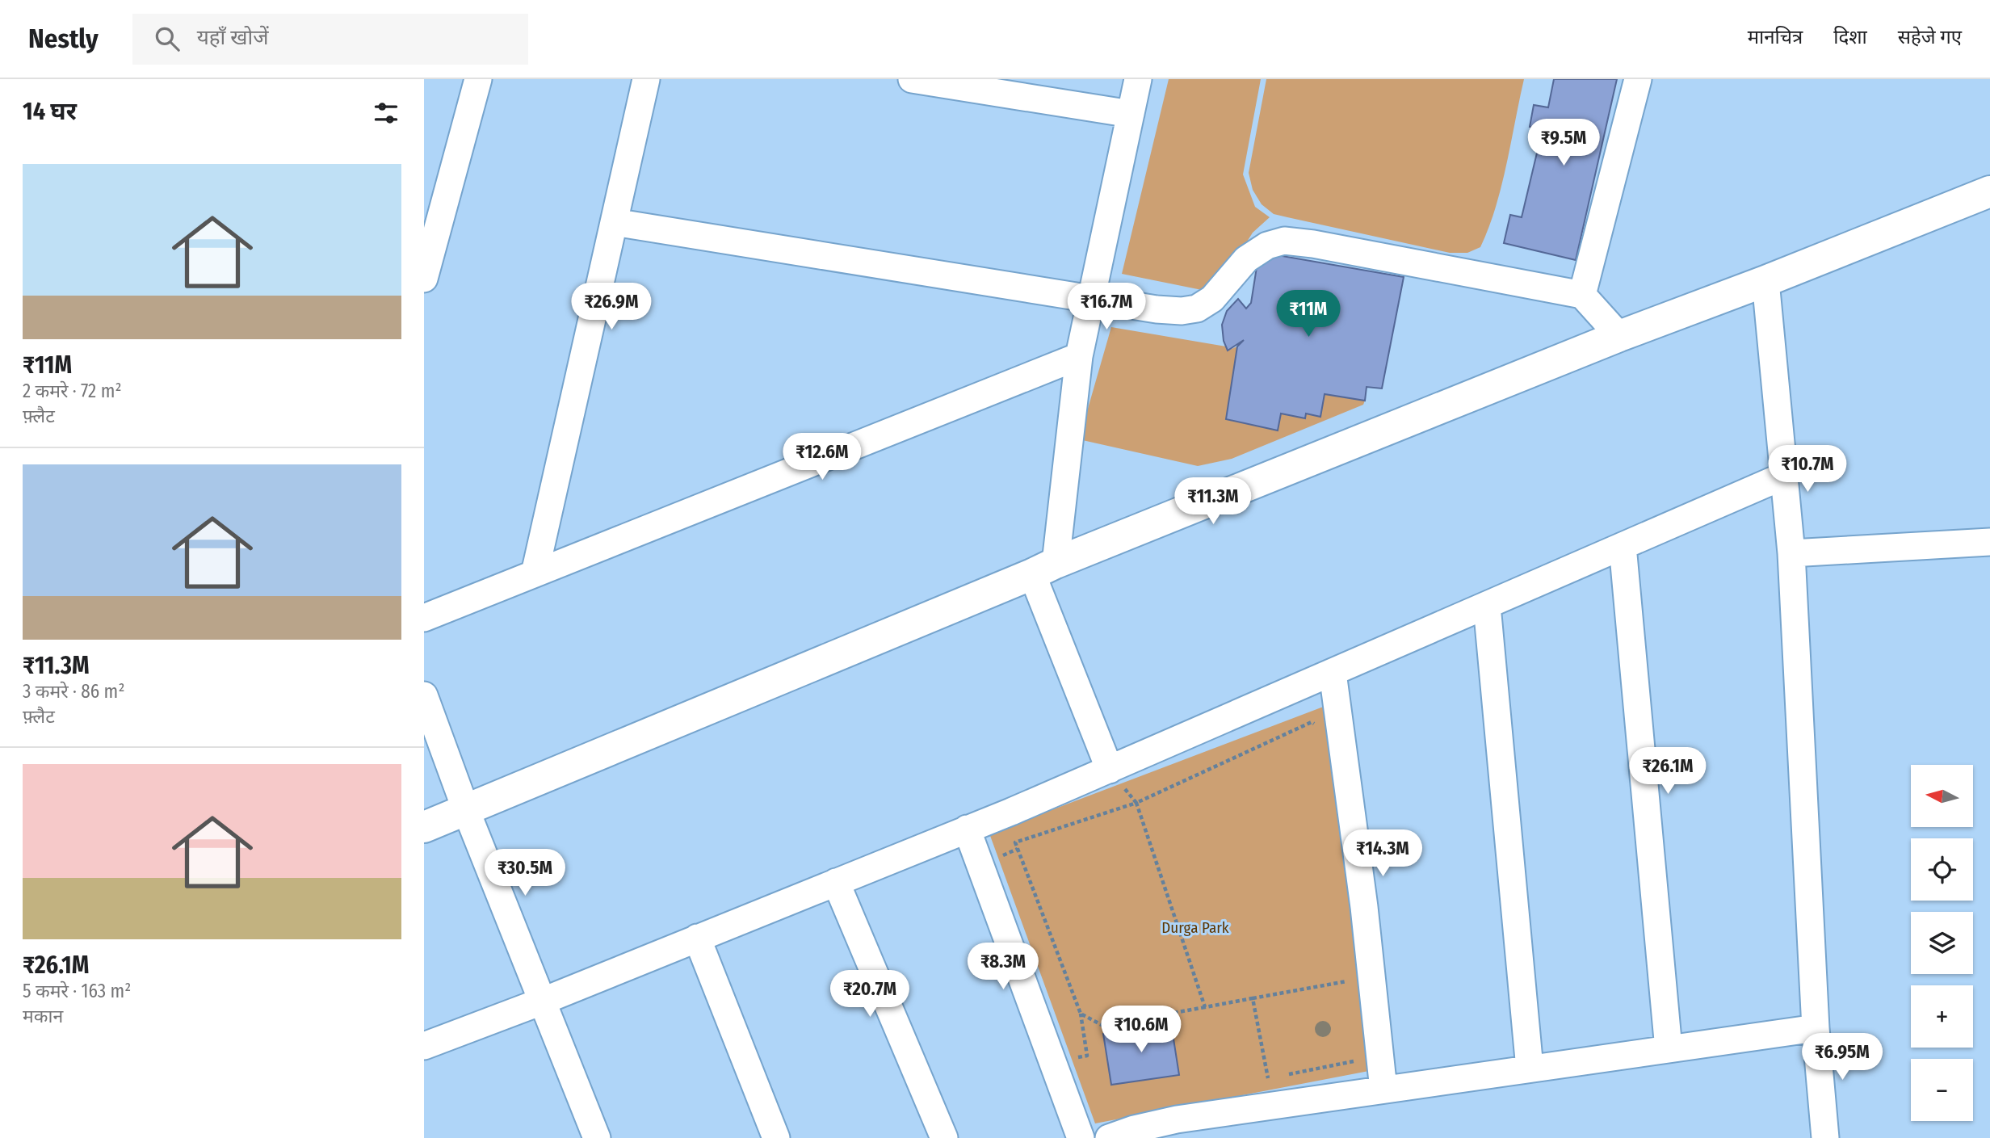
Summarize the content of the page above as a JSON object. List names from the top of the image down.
{
  "parks": ["Durga Park"],
  "north": "left",
  "page": {
    "header": "Nestly",
    "search": "यहाँ खोजें",
    "nav": ["मानचित्र", "दिशा", "सहेजे गए"],
    "heading": "14 घर",
    "price": [
      "₹9.5M",
      "₹26.9M",
      "₹16.7M",
      "₹11M",
      "₹12.6M",
      "₹10.7M",
      "₹11.3M",
      "₹26.1M",
      "₹14.3M",
      "₹30.5M",
      "₹8.3M",
      "₹20.7M",
      "₹10.6M",
      "₹6.95M"
    ],
    "list": [
      {
        "name": "₹11M",
        "note": "2 कमरे · 72 m² · फ़्लैट"
      },
      {
        "name": "₹11.3M",
        "note": "3 कमरे · 86 m² · फ़्लैट"
      },
      {
        "name": "₹26.1M",
        "note": "5 कमरे · 163 m² · मकान"
      }
    ],
    "map_buttons": ["+", "−"]
  }
}
